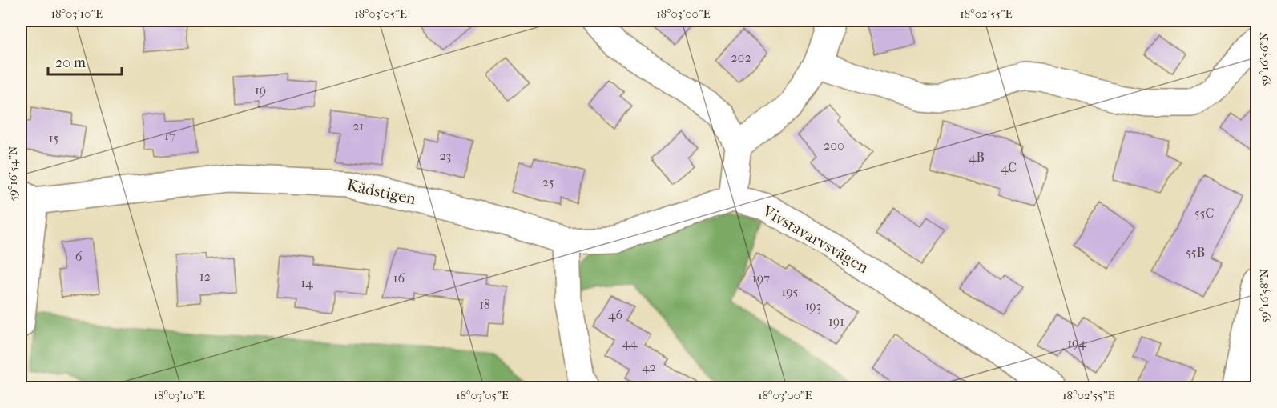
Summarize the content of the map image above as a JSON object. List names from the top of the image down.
{
  "streets": {
    "street": ["Kådstigen", "Vivstavarvsvägen"]
  },
  "crossings": [
    ["Kådstigen", "Vivstavarvsvägen"]
  ],
  "house_numbers": [
    "202",
    "19",
    "21",
    "17",
    "15",
    "200",
    "23",
    "4B",
    "4C",
    "25",
    "55C",
    "55B",
    "6",
    "12",
    "16",
    "197",
    "14",
    "195",
    "18",
    "193",
    "46",
    "191",
    "44",
    "194",
    "42"
  ],
  "scale_bar": "20 m",
  "coordinates": [
    "18°03'10\"E",
    "18°03'05\"E",
    "18°03'00\"E",
    "18°02'55\"E",
    "59°16'56\"N",
    "59°16'54\"N",
    "59°16'58\"N"
  ]
}
